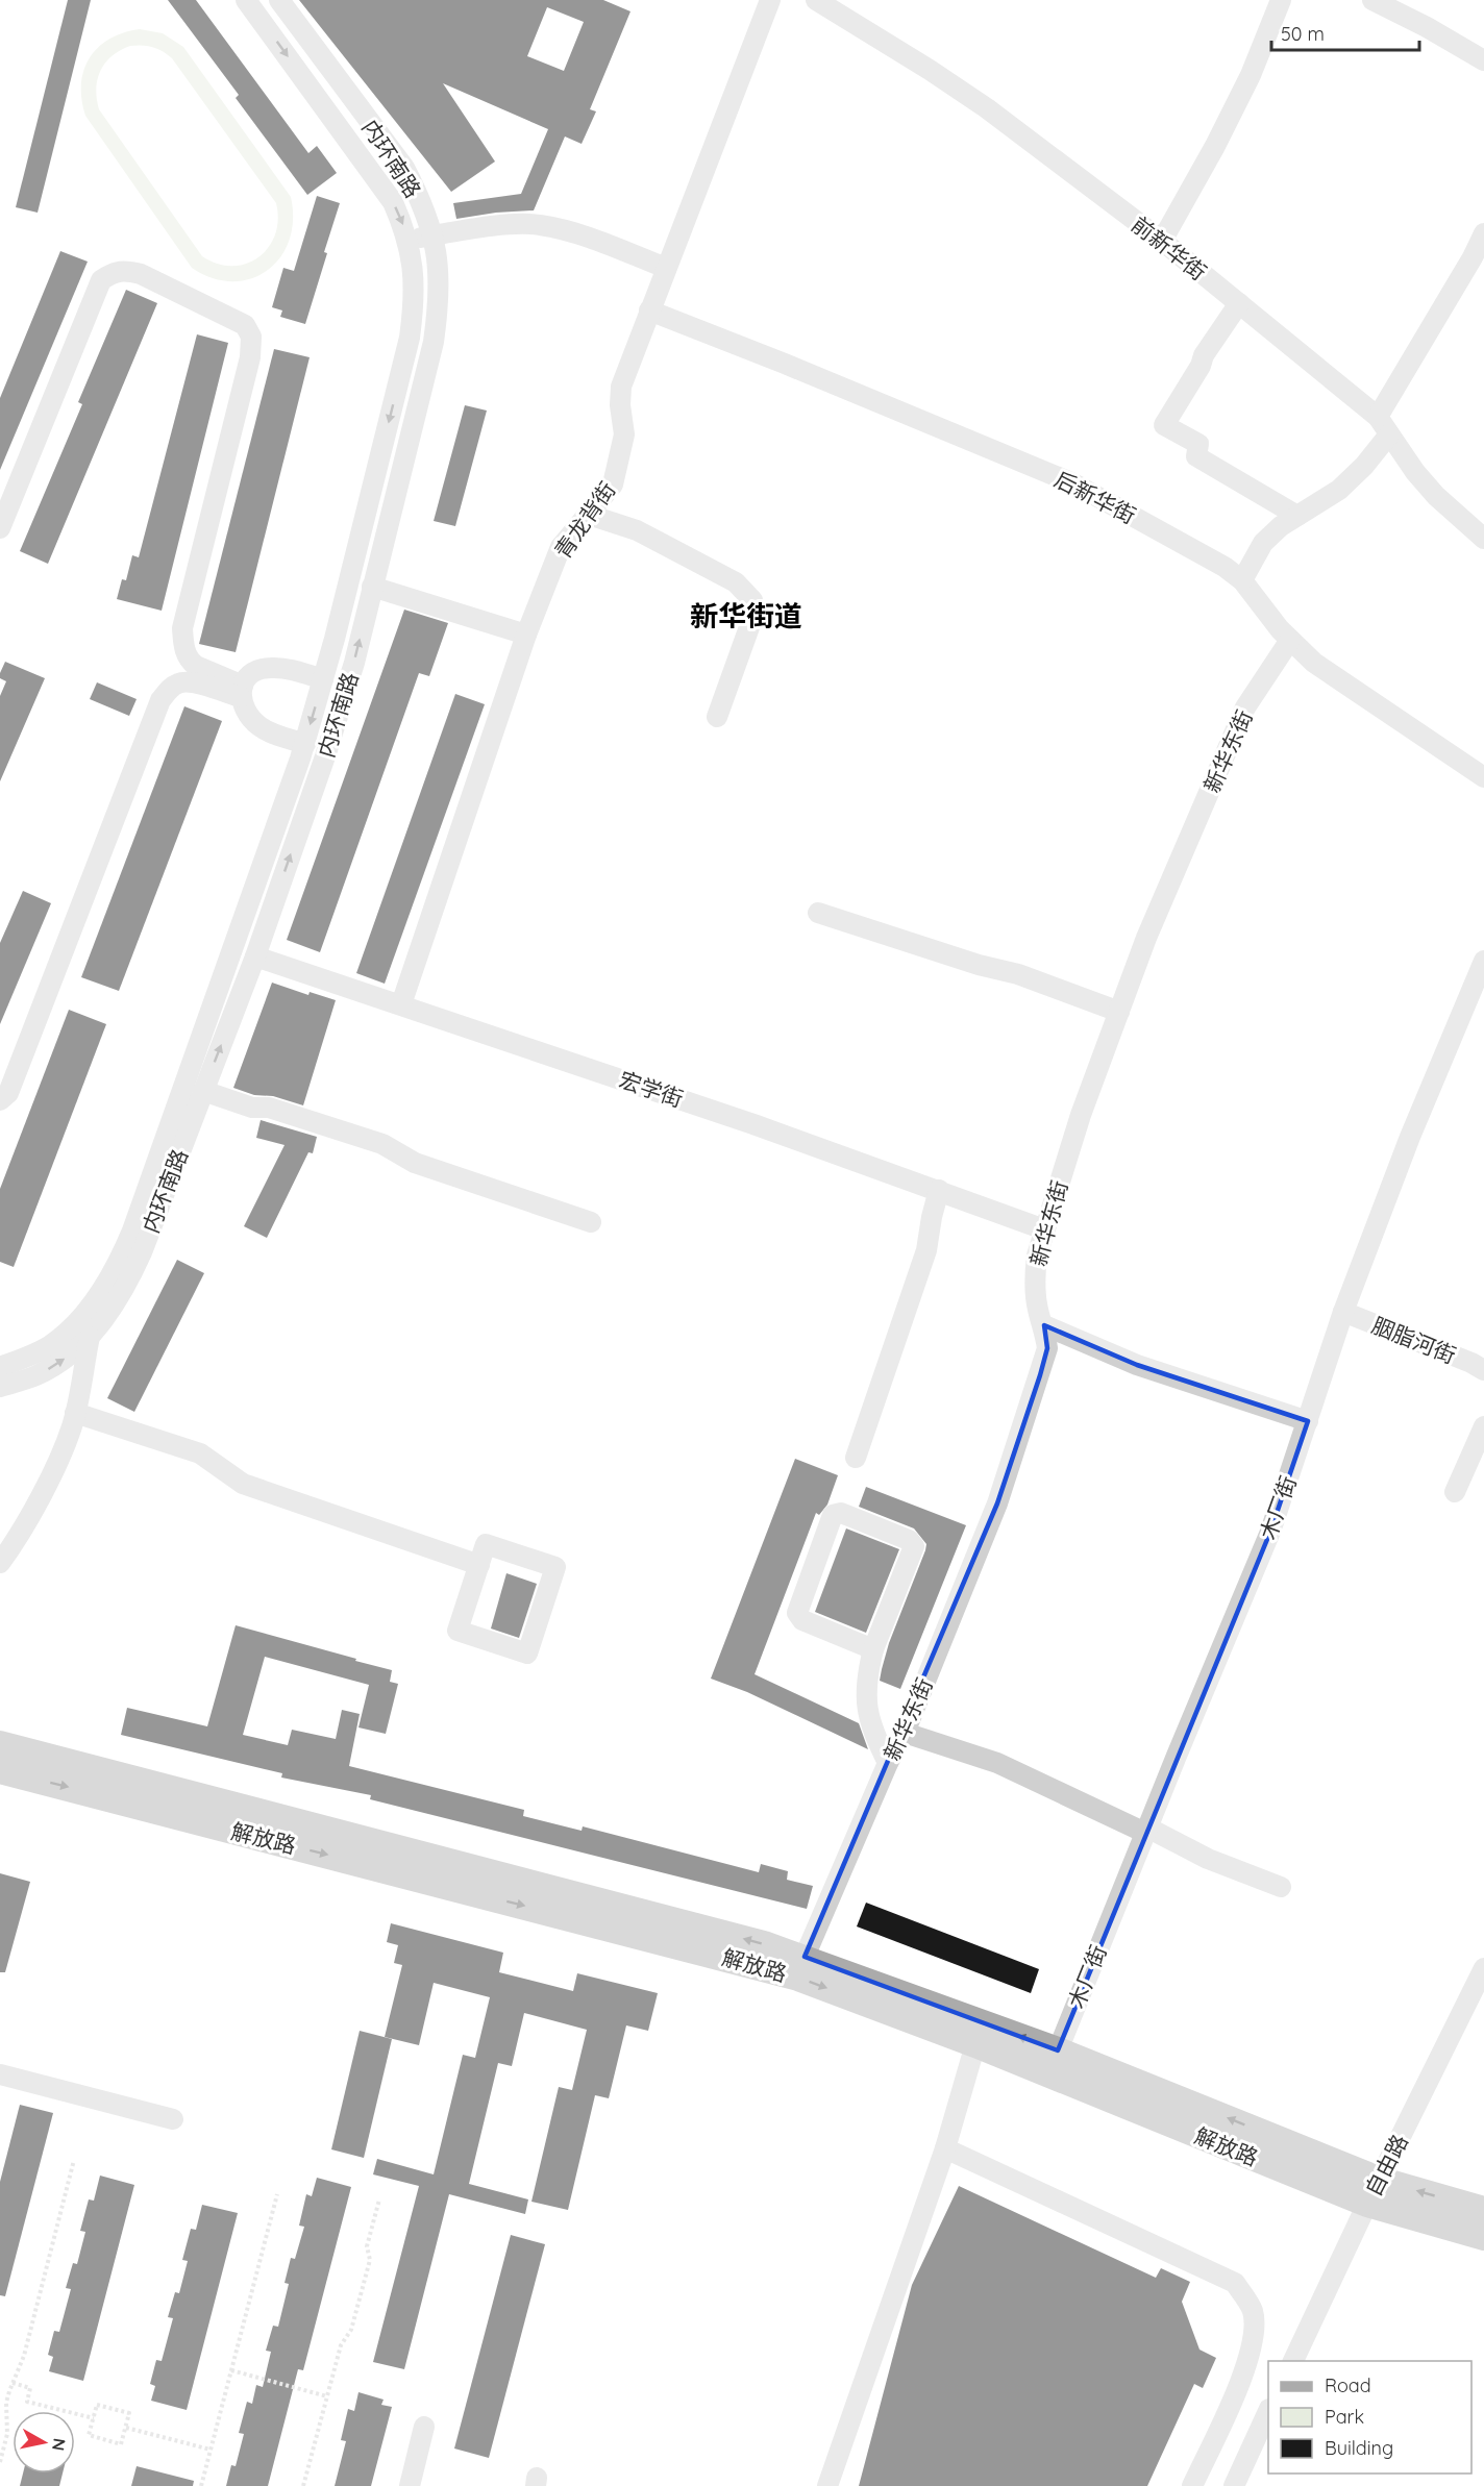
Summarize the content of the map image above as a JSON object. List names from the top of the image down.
{
  "streets": {
    "main road": ["解放路"],
    "street": [
      "内环南路",
      "前新华街",
      "后新华街",
      "青龙背街",
      "新华东街",
      "宏学街",
      "胭脂河街",
      "木厂街",
      "自由路"
    ]
  },
  "crossings": [
    ["内环南路", "宏学街"],
    ["后新华街", "青龙背街"],
    ["后新华街", "新华东街"],
    ["青龙背街", "宏学街"],
    ["新华东街", "宏学街"],
    ["新华东街", "解放路"],
    ["胭脂河街", "木厂街"],
    ["木厂街", "解放路"],
    ["解放路", "自由路"]
  ],
  "districts": ["新华街道"],
  "legend": ["Road", "Park", "Building"],
  "scale_bar": "50 m",
  "north": "right"
}
